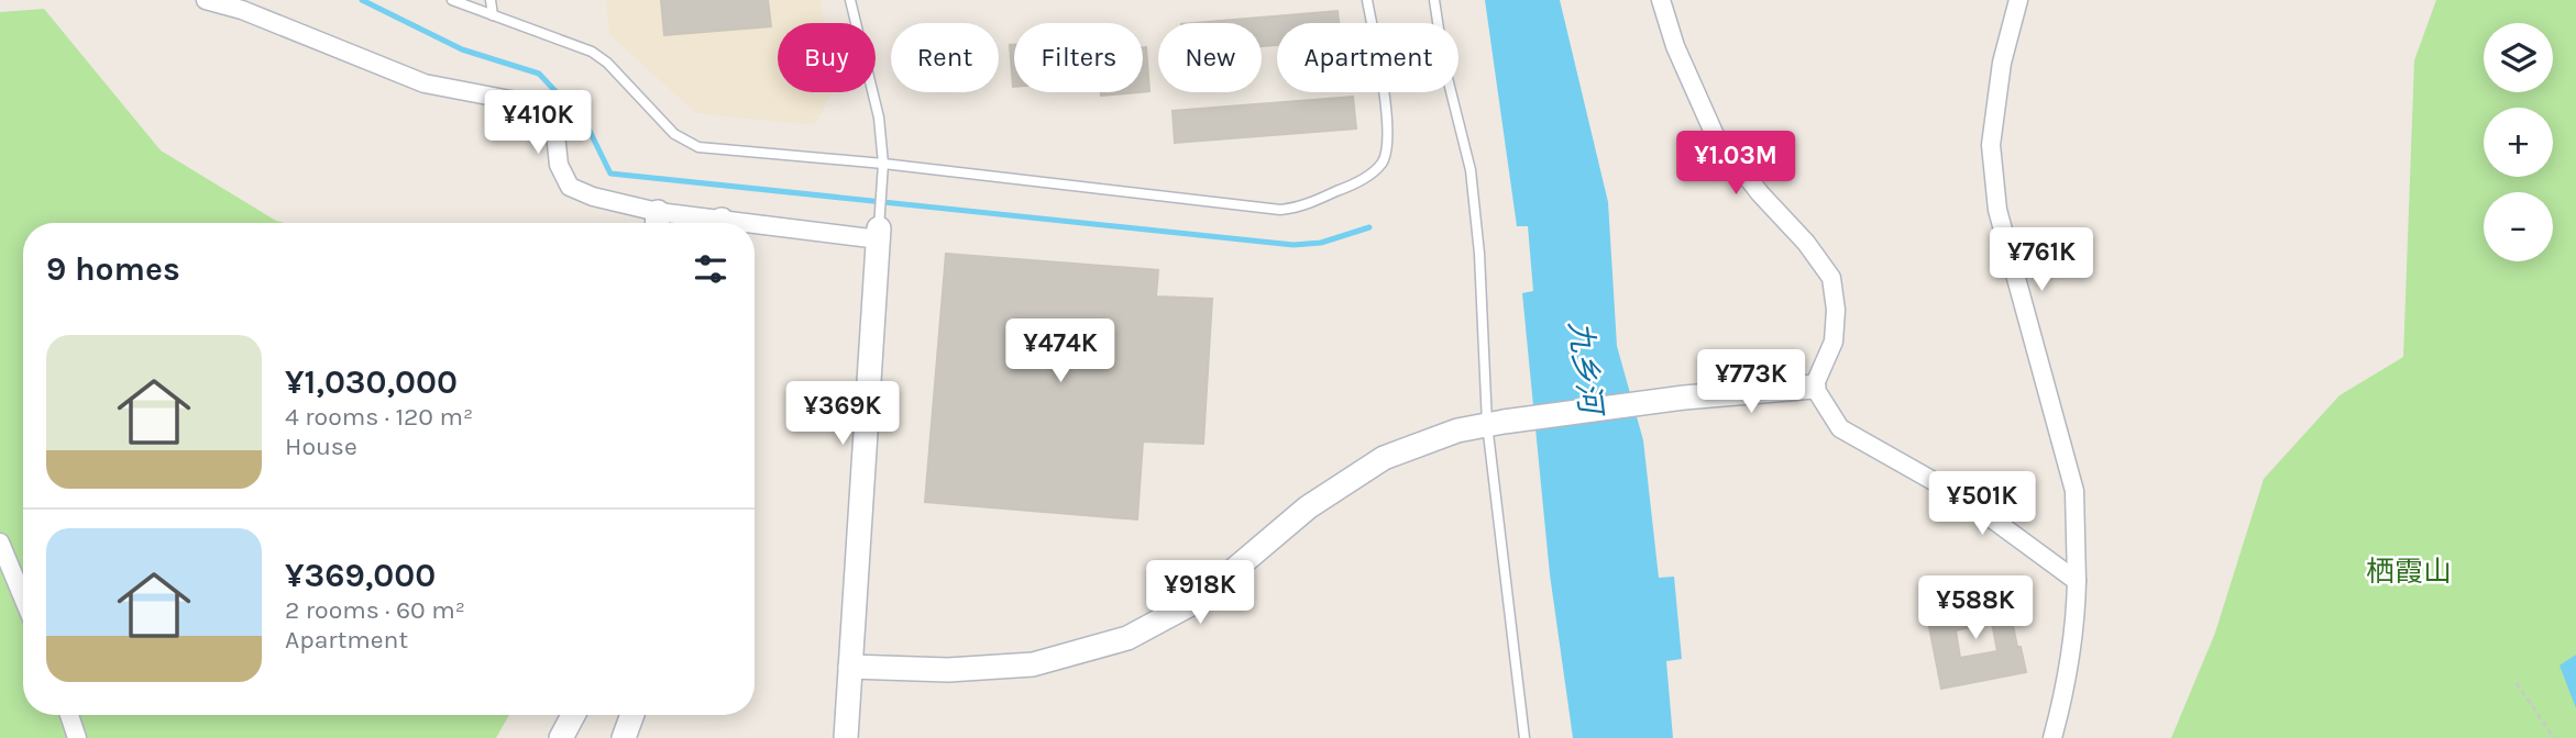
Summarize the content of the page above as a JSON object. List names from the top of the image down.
{
  "water": ["九乡河"],
  "parks": ["栖霞山"],
  "page": {
    "map_buttons": ["+", "−"],
    "chip": [
      "Buy",
      "Rent",
      "Filters",
      "New",
      "Apartment"
    ],
    "price": [
      "¥410K",
      "¥1.03M",
      "¥761K",
      "¥474K",
      "¥773K",
      "¥369K",
      "¥501K",
      "¥918K",
      "¥588K"
    ],
    "heading": "9 homes",
    "list": [
      {
        "name": "¥1,030,000",
        "note": "4 rooms · 120 m² · House"
      },
      {
        "name": "¥369,000",
        "note": "2 rooms · 60 m² · Apartment"
      }
    ]
  }
}
